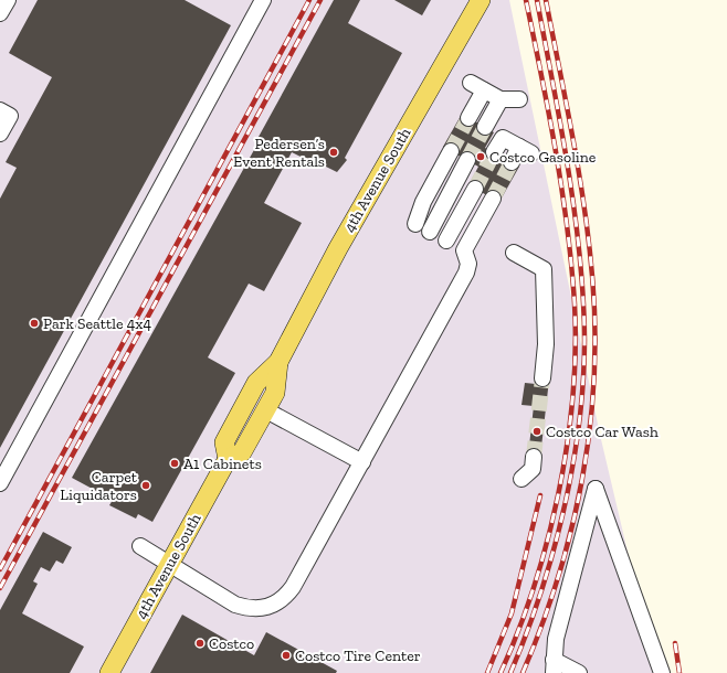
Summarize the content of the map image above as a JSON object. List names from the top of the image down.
{
  "streets": {
    "main road": ["4th Avenue South"]
  },
  "places": [
    "Pedersen’s Event Rentals",
    "Costco Gasoline",
    "Park Seattle 4x4",
    "Costco Car Wash",
    "A1 Cabinets",
    "Carpet Liquidators",
    "Costco",
    "Costco Tire Center"
  ]
}
